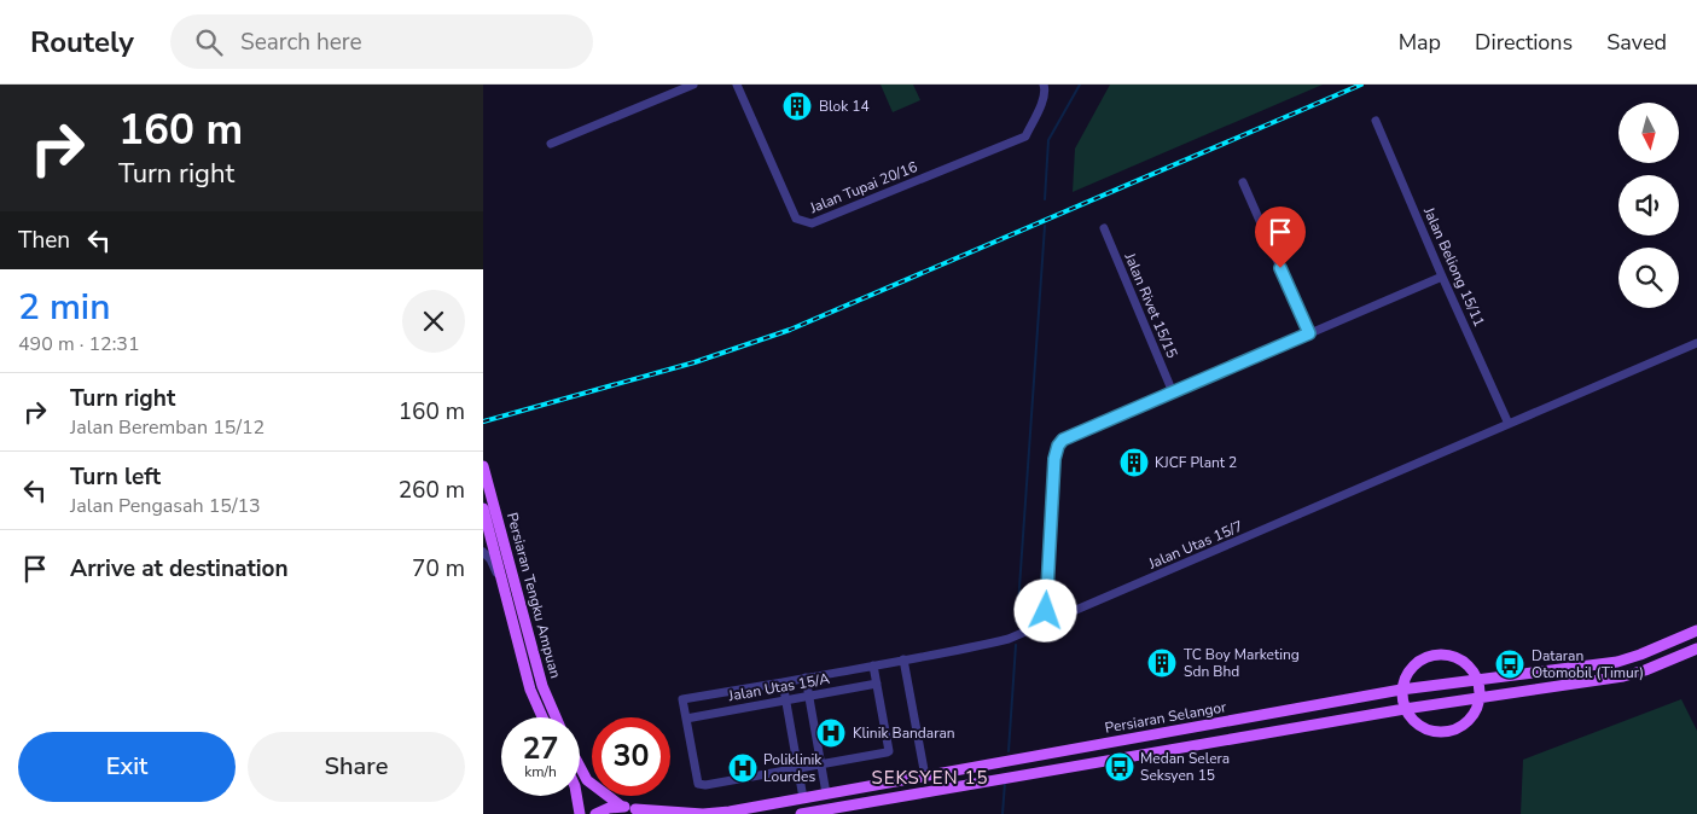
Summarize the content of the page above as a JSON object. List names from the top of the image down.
{
  "streets": {
    "main road": ["Persiaran Tengku Ampuan", "Persiaran Selangor"],
    "street": [
      "Jalan Tupai 20/16",
      "Jalan Beliong 15/11",
      "Jalan Rivet 15/15",
      "Jalan Utas 15/7",
      "Jalan Utas 15/A"
    ]
  },
  "crossings": [
    ["Jalan Beliong 15/11", "Jalan Utas 15/7"],
    ["Jalan Utas 15/7", "Jalan Utas 15/A"]
  ],
  "districts": ["SEKSYEN 15"],
  "places": {
    "building": ["Blok 14", "KJCF Plant 2", "TC Boy Marketing Sdn Bhd"],
    "bus stop": ["Dataran Otomobil (Timur)", "Medan Selera Seksyen 15"],
    "hospital": ["Klinik Bandaran", "Poliklinik Lourdes"]
  },
  "north": "bottom",
  "page": {
    "header": "Routely",
    "search": "Search here",
    "nav": ["Map", "Directions", "Saved"],
    "turn": ["160 m", "Turn right"],
    "then": "Then",
    "heading": ["2 min", "490 m · 12:31"],
    "list": [
      {
        "name": "Turn right",
        "note": "Jalan Beremban 15/12",
        "value": "160 m"
      },
      {
        "name": "Turn left",
        "note": "Jalan Pengasah 15/13",
        "value": "260 m"
      },
      {
        "name": "Arrive at destination",
        "value": "70 m"
      }
    ],
    "speed": "27 km/h",
    "limit": "30",
    "buttons": ["Exit", "Share"]
  }
}
